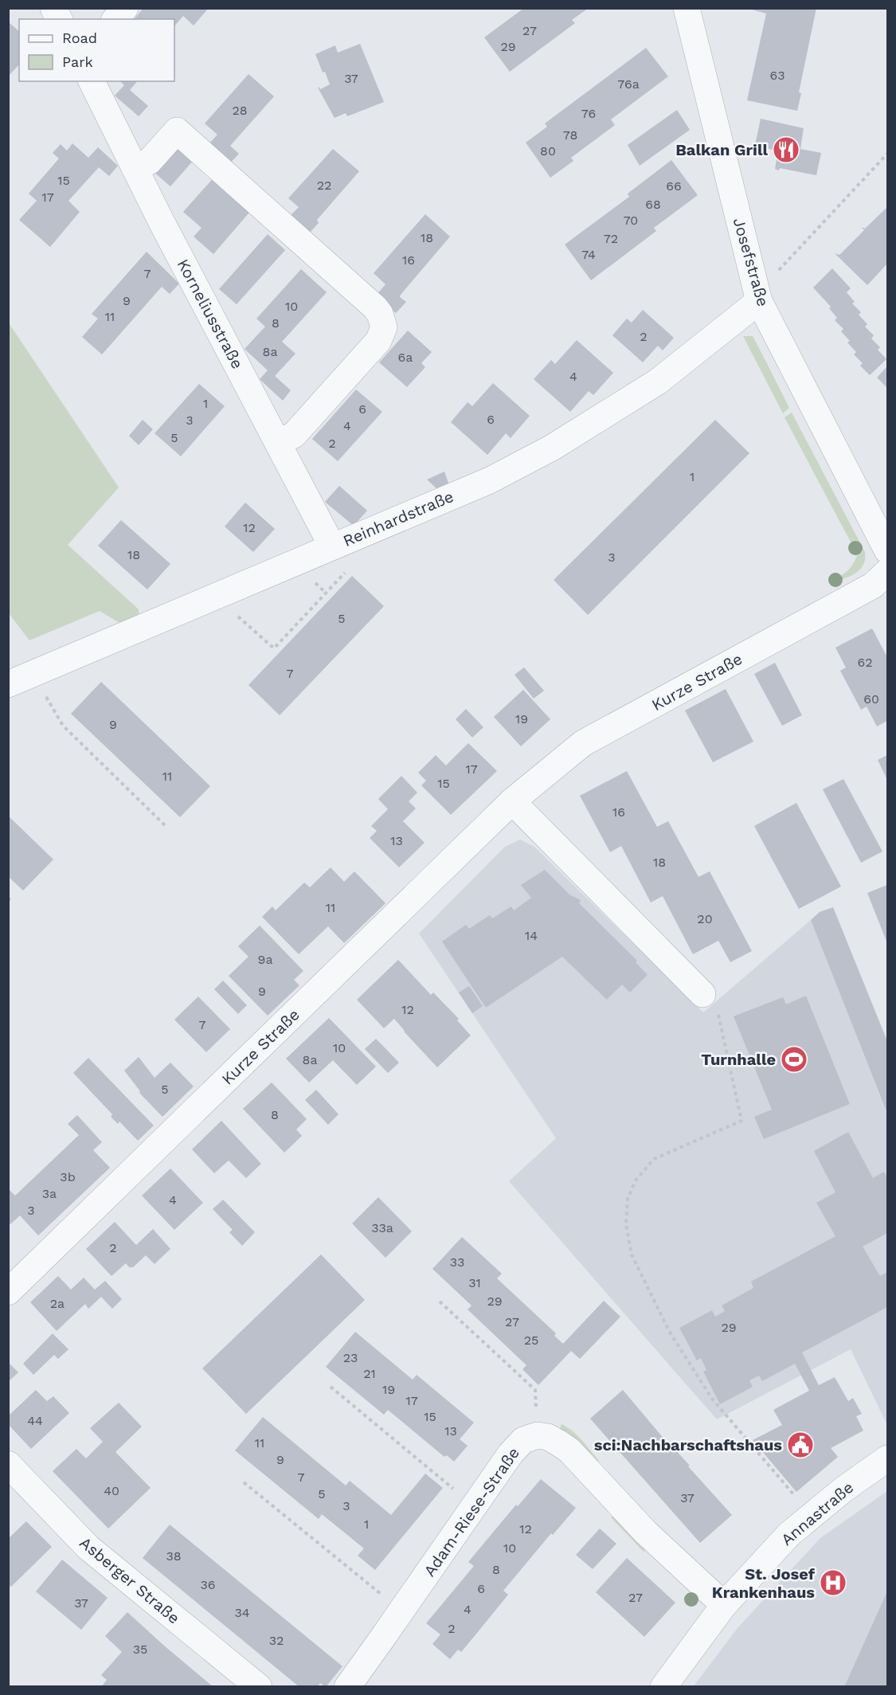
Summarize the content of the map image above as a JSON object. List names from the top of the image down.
{
  "streets": {
    "street": [
      "Josefstraße",
      "Korneliusstraße",
      "Reinhardstraße",
      "Kurze Straße",
      "Adam-Riese-Straße",
      "Annastraße",
      "Asberger Straße"
    ]
  },
  "crossings": [
    ["Josefstraße", "Reinhardstraße"],
    ["Korneliusstraße", "Reinhardstraße"]
  ],
  "places": {
    "restaurant": ["Balkan Grill"],
    "sports": ["Turnhalle"],
    "public building": ["sci:Nachbarschaftshaus"],
    "hospital": ["St. Josef Krankenhaus"]
  },
  "house_numbers": [
    "27",
    "29",
    "63",
    "37",
    "76a",
    "28",
    "76",
    "78",
    "80",
    "15",
    "22",
    "66",
    "17",
    "68",
    "70",
    "18",
    "72",
    "74",
    "16",
    "7",
    "9",
    "10",
    "11",
    "8",
    "2",
    "8a",
    "6a",
    "4",
    "1",
    "6",
    "6",
    "3",
    "4",
    "5",
    "2",
    "1",
    "12",
    "18",
    "3",
    "5",
    "62",
    "7",
    "60",
    "19",
    "9",
    "17",
    "11",
    "15",
    "16",
    "13",
    "18",
    "11",
    "20",
    "14",
    "9a",
    "9",
    "12",
    "7",
    "10",
    "8a",
    "5",
    "8",
    "3b",
    "3a",
    "4",
    "3",
    "33a",
    "2",
    "33",
    "31",
    "29",
    "2a",
    "27",
    "29",
    "25",
    "23",
    "21",
    "19",
    "17",
    "15",
    "44",
    "13",
    "11",
    "9",
    "7",
    "40",
    "5",
    "37",
    "3",
    "1",
    "12",
    "10",
    "38",
    "8",
    "36",
    "6",
    "27",
    "37",
    "4",
    "34",
    "2",
    "32",
    "35"
  ],
  "legend": ["Road", "Park"]
}
